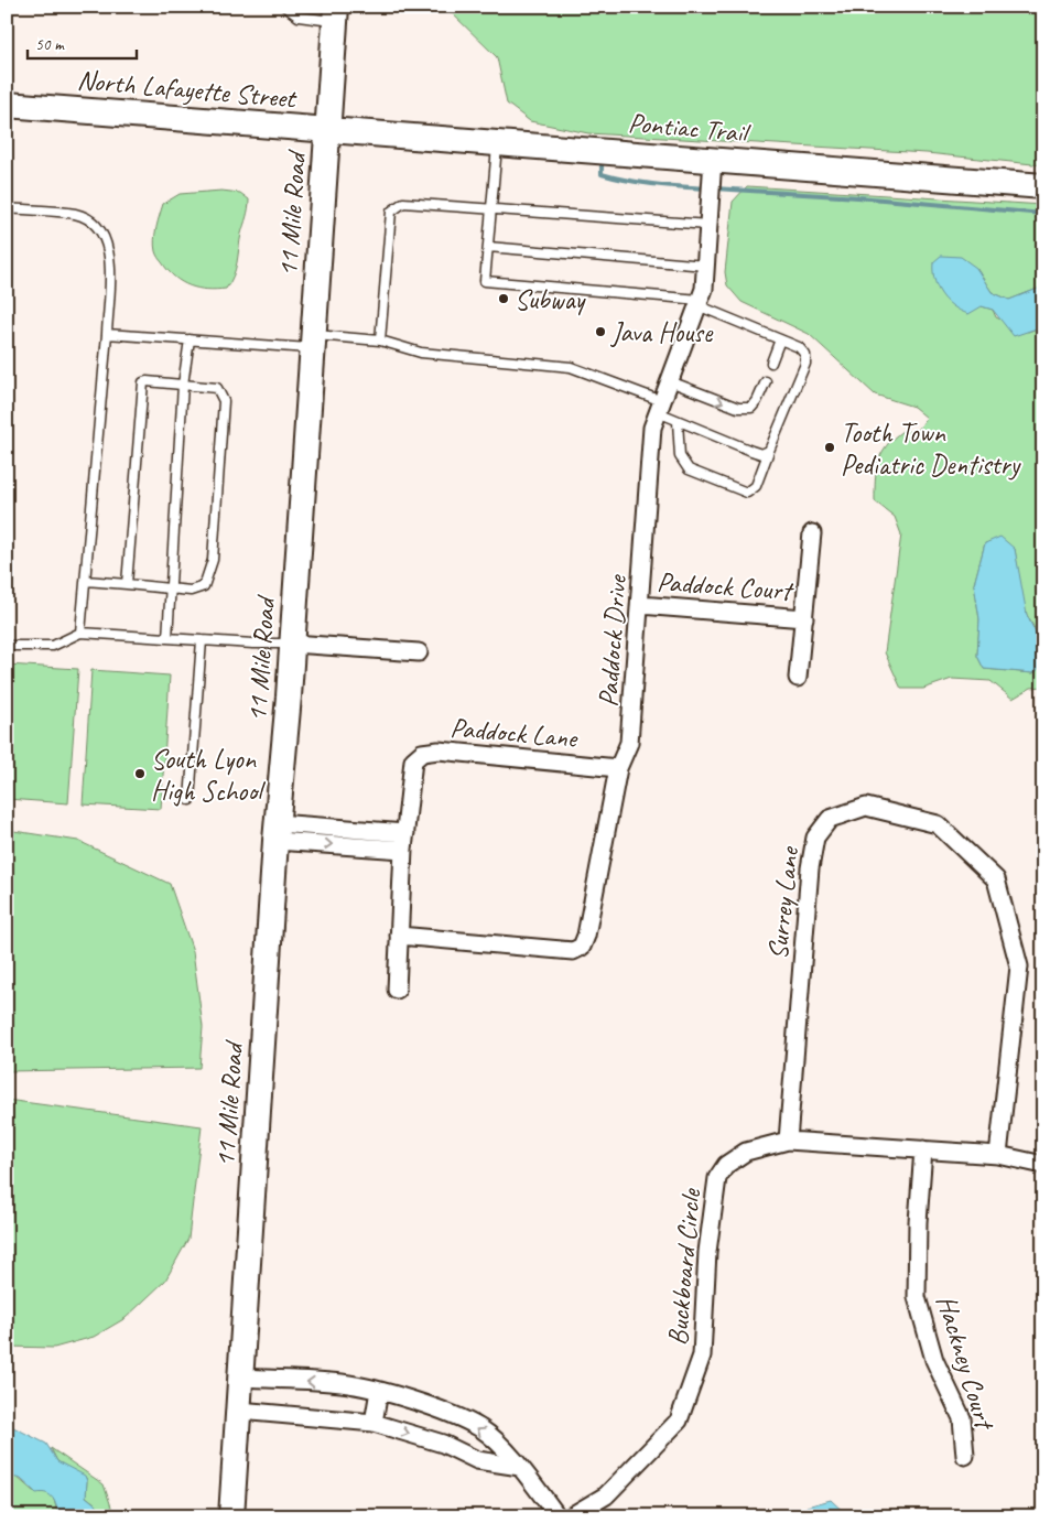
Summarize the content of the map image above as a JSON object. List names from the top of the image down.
{
  "streets": {
    "street": [
      "North Lafayette Street",
      "Pontiac Trail",
      "11 Mile Road",
      "Paddock Court",
      "Paddock Drive",
      "Paddock Lane",
      "Surrey Lane",
      "Buckboard Circle",
      "Hackney Court"
    ]
  },
  "crossings": [
    ["North Lafayette Street", "Pontiac Trail"],
    ["North Lafayette Street", "11 Mile Road"],
    ["Pontiac Trail", "11 Mile Road"],
    ["Pontiac Trail", "Paddock Drive"],
    ["Paddock Court", "Paddock Drive"],
    ["Paddock Drive", "Paddock Lane"],
    ["Surrey Lane", "Buckboard Circle"],
    ["Buckboard Circle", "Hackney Court"]
  ],
  "places": [
    "Subway",
    "Java House",
    "Tooth Town Pediatric Dentistry",
    "South Lyon High School"
  ],
  "scale_bar": "50 m"
}
